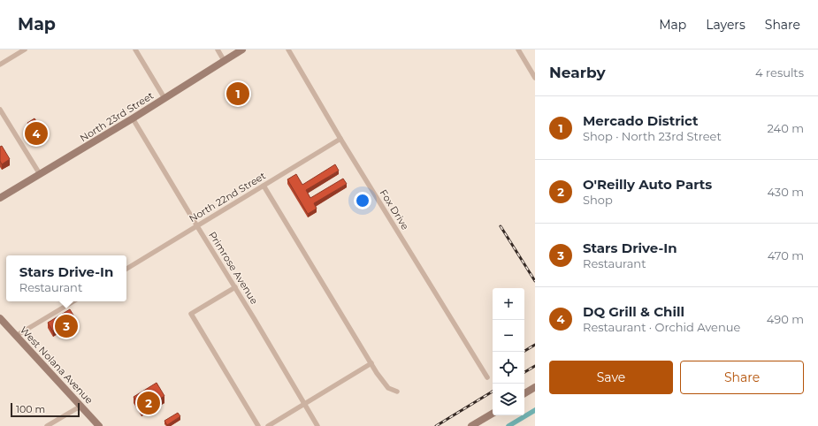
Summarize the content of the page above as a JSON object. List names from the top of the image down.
{
  "streets": {
    "main road": ["North 23rd Street", "West Nolana Avenue"],
    "street": ["North 22nd Street", "Fox Drive", "Primrose Avenue"]
  },
  "crossings": [
    ["North 23rd Street", "Primrose Avenue"],
    ["North 22nd Street", "Fox Drive"],
    ["North 22nd Street", "Primrose Avenue"]
  ],
  "scale_bar": "100 m",
  "page": {
    "header": "Map",
    "nav": ["Map", "Layers", "Share"],
    "heading": ["Nearby", "4 results"],
    "pins": [
      "1",
      "4",
      "3",
      "2"
    ],
    "list": [
      {
        "mark": "1",
        "name": "Mercado District",
        "note": "Shop · North 23rd Street",
        "value": "240 m"
      },
      {
        "mark": "2",
        "name": "O'Reilly Auto Parts",
        "note": "Shop",
        "value": "430 m"
      },
      {
        "mark": "3",
        "name": "Stars Drive-In",
        "note": "Restaurant",
        "value": "470 m"
      },
      {
        "mark": "4",
        "name": "DQ Grill & Chill",
        "note": "Restaurant · Orchid Avenue",
        "value": "490 m"
      }
    ],
    "popup": ["Stars Drive-In", "Restaurant"],
    "map_buttons": ["+", "−"],
    "buttons": ["Save", "Share"],
    "scale": "100 m"
  }
}
